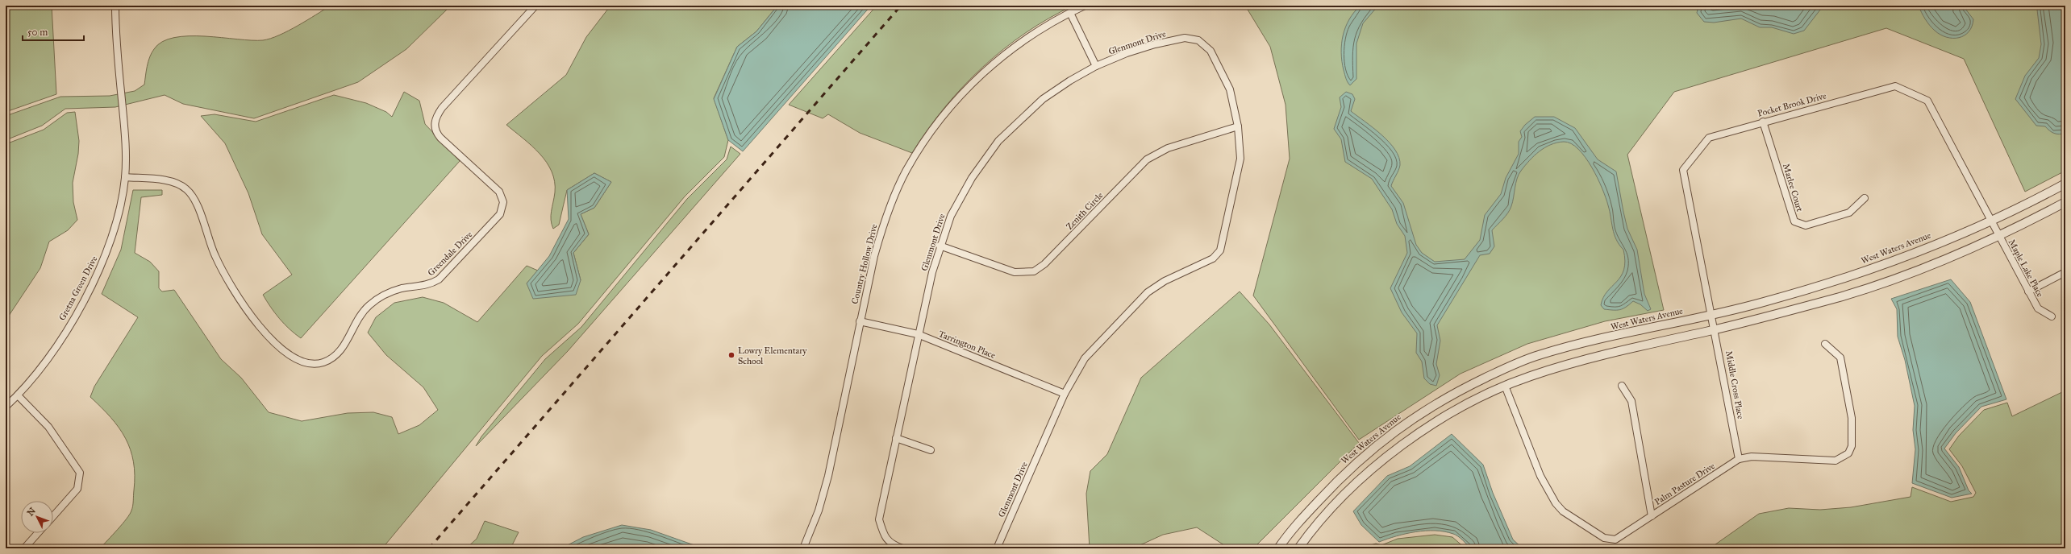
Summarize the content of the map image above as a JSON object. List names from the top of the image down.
{
  "streets": {
    "street": [
      "Glenmont Drive",
      "Pocket Brook Drive",
      "Marlee Court",
      "Zenith Circle",
      "West Waters Avenue",
      "Greendale Drive",
      "Country Hollow Drive",
      "Maple Lake Place",
      "Gretna Green Drive",
      "Tarrington Place",
      "Middle Cross Place",
      "Palm Pasture Drive"
    ]
  },
  "crossings": [
    ["Glenmont Drive", "Zenith Circle"],
    ["Glenmont Drive", "Tarrington Place"],
    ["Pocket Brook Drive", "Marlee Court"],
    ["Pocket Brook Drive", "West Waters Avenue"],
    ["Pocket Brook Drive", "Maple Lake Place"],
    ["Pocket Brook Drive", "Middle Cross Place"],
    ["West Waters Avenue", "Maple Lake Place"],
    ["West Waters Avenue", "Middle Cross Place"],
    ["Greendale Drive", "Gretna Green Drive"],
    ["Country Hollow Drive", "Tarrington Place"],
    ["Middle Cross Place", "Palm Pasture Drive"]
  ],
  "places": ["Lowry Elementary School"],
  "scale_bar": "50 m",
  "north": "top left"
}
